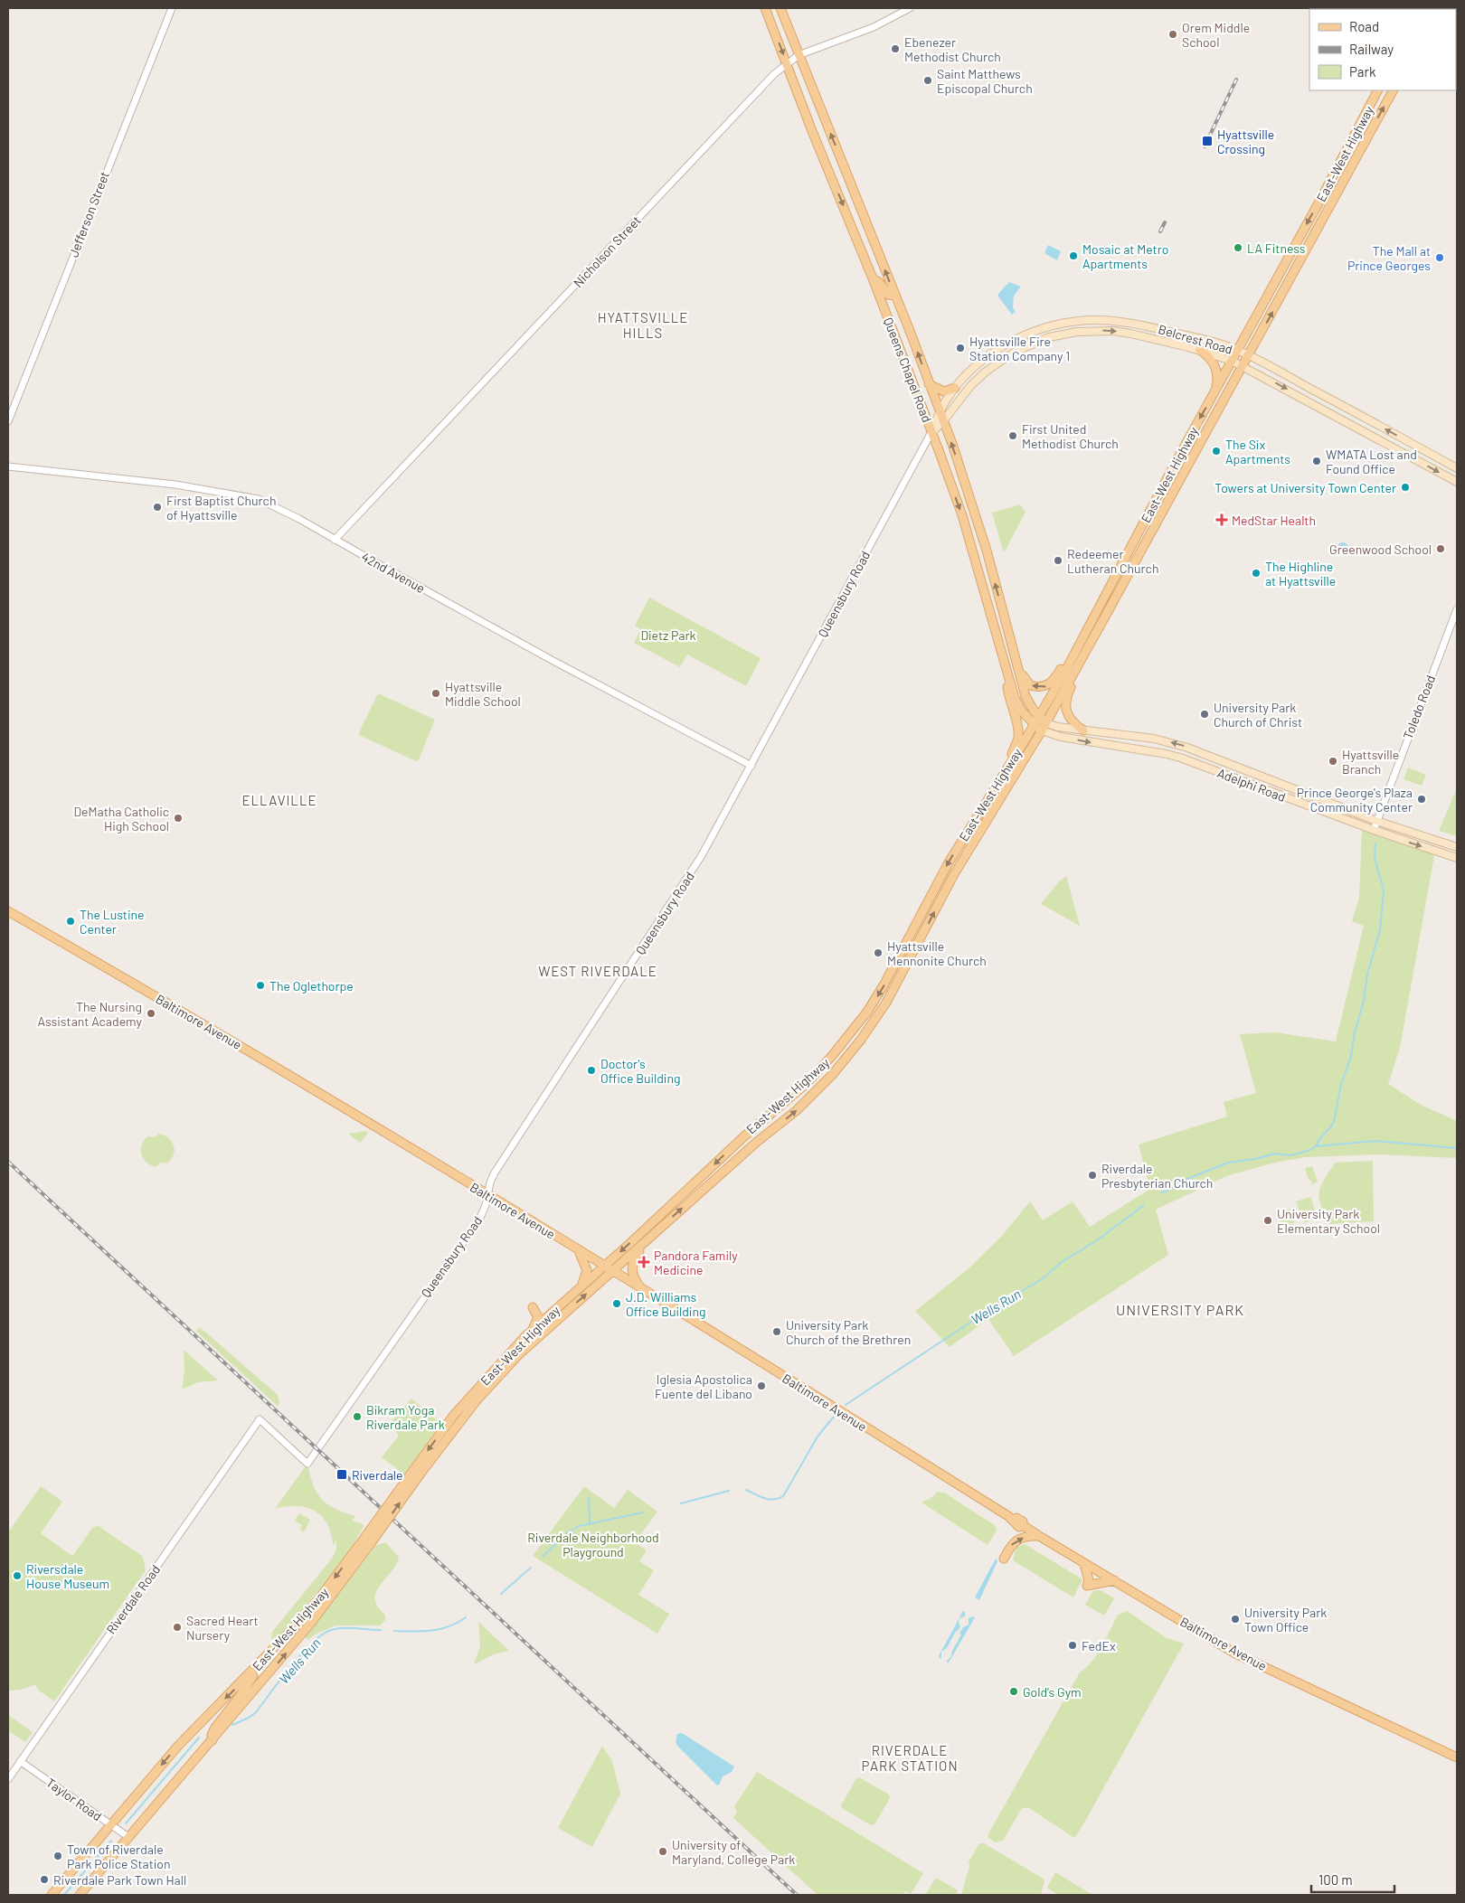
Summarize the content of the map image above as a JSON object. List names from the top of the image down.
{
  "streets": {
    "main road": [
      "East-West Highway",
      "Belcrest Road",
      "Queens Chapel Road",
      "Queensbury Road",
      "Adelphi Road",
      "Baltimore Avenue"
    ],
    "street": [
      "Jefferson Street",
      "Nicholson Street",
      "42nd Avenue",
      "Toledo Road",
      "Riverdale Road",
      "Taylor Road"
    ]
  },
  "crossings": [
    ["East-West Highway", "Belcrest Road"],
    ["East-West Highway", "Queens Chapel Road"],
    ["East-West Highway", "Adelphi Road"],
    ["East-West Highway", "Baltimore Avenue"],
    ["East-West Highway", "Taylor Road"],
    ["Nicholson Street", "Queens Chapel Road"],
    ["Nicholson Street", "42nd Avenue"],
    ["Belcrest Road", "Queens Chapel Road"],
    ["Belcrest Road", "Queensbury Road"],
    ["Queens Chapel Road", "Queensbury Road"],
    ["Queens Chapel Road", "Adelphi Road"],
    ["42nd Avenue", "Queensbury Road"],
    ["Queensbury Road", "Baltimore Avenue"],
    ["Queensbury Road", "Riverdale Road"],
    ["Toledo Road", "Adelphi Road"],
    ["Riverdale Road", "Taylor Road"]
  ],
  "districts": [
    "HYATTSVILLE HILLS",
    "ELLAVILLE",
    "WEST RIVERDALE",
    "UNIVERSITY PARK",
    "RIVERDALE PARK STATION"
  ],
  "water": ["Wells Run"],
  "parks": ["Dietz Park", "Riverdale Neighborhood Playground"],
  "places": {
    "other": [
      "Orem Middle School",
      "Ebenezer Methodist Church",
      "Saint Matthews Episcopal Church",
      "LA Fitness",
      "Mosaic at Metro Apartments",
      "The Mall at Prince Georges",
      "Hyattsville Fire Station Company 1",
      "First United Methodist Church",
      "The Six Apartments",
      "WMATA Lost and Found Office",
      "Towers at University Town Center",
      "First Baptist Church of Hyattsville",
      "Greenwood School",
      "Redeemer Lutheran Church",
      "The Highline at Hyattsville",
      "Hyattsville Middle School",
      "University Park Church of Christ",
      "Hyattsville Branch",
      "Prince George's Plaza Community Center",
      "DeMatha Catholic High School",
      "The Lustine Center",
      "Hyattsville Mennonite Church",
      "The Oglethorpe",
      "The Nursing Assistant Academy",
      "Doctor's Office Building",
      "Riverdale Presbyterian Church",
      "University Park Elementary School",
      "J.D. Williams Office Building",
      "University Park Church of the Brethren",
      "Iglesia Apostolica Fuente del Libano",
      "Bikram Yoga Riverdale Park",
      "Riversdale House Museum",
      "University Park Town Office",
      "Sacred Heart Nursery",
      "FedEx",
      "Gold's Gym",
      "University of Maryland, College Park",
      "Town of Riverdale Park Police Station",
      "Riverdale Park Town Hall"
    ],
    "transit": ["Hyattsville Crossing", "Riverdale"],
    "health": ["MedStar Health", "Pandora Family Medicine"]
  },
  "legend": ["Road", "Railway", "Park"],
  "scale_bar": "100 m"
}
